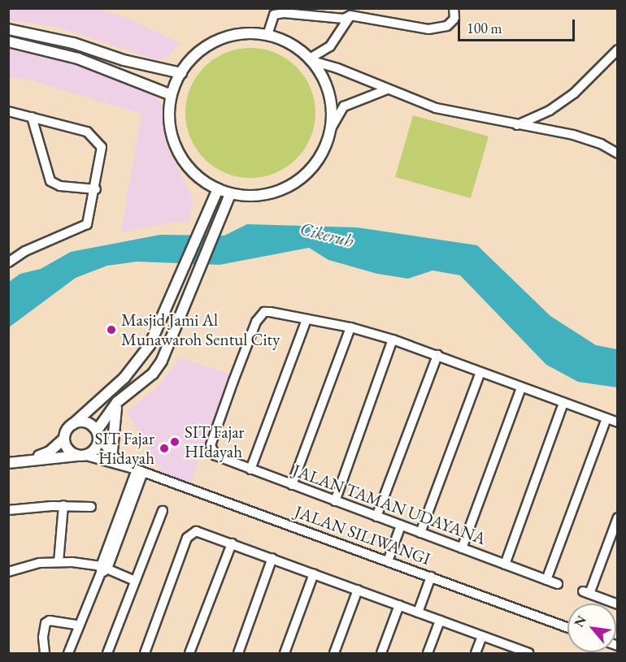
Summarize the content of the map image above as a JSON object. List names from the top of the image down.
{
  "streets": {
    "street": ["JALAN TAMAN UDAYANA", "JALAN SILIWANGI"]
  },
  "water": ["Cikeruh"],
  "places": ["Masjid Jami Al Munawaroh Sentul City", "SIT Fajar HIdayah", "SIT Fajar Hidayah"],
  "scale_bar": "100 m",
  "north": "top left"
}
